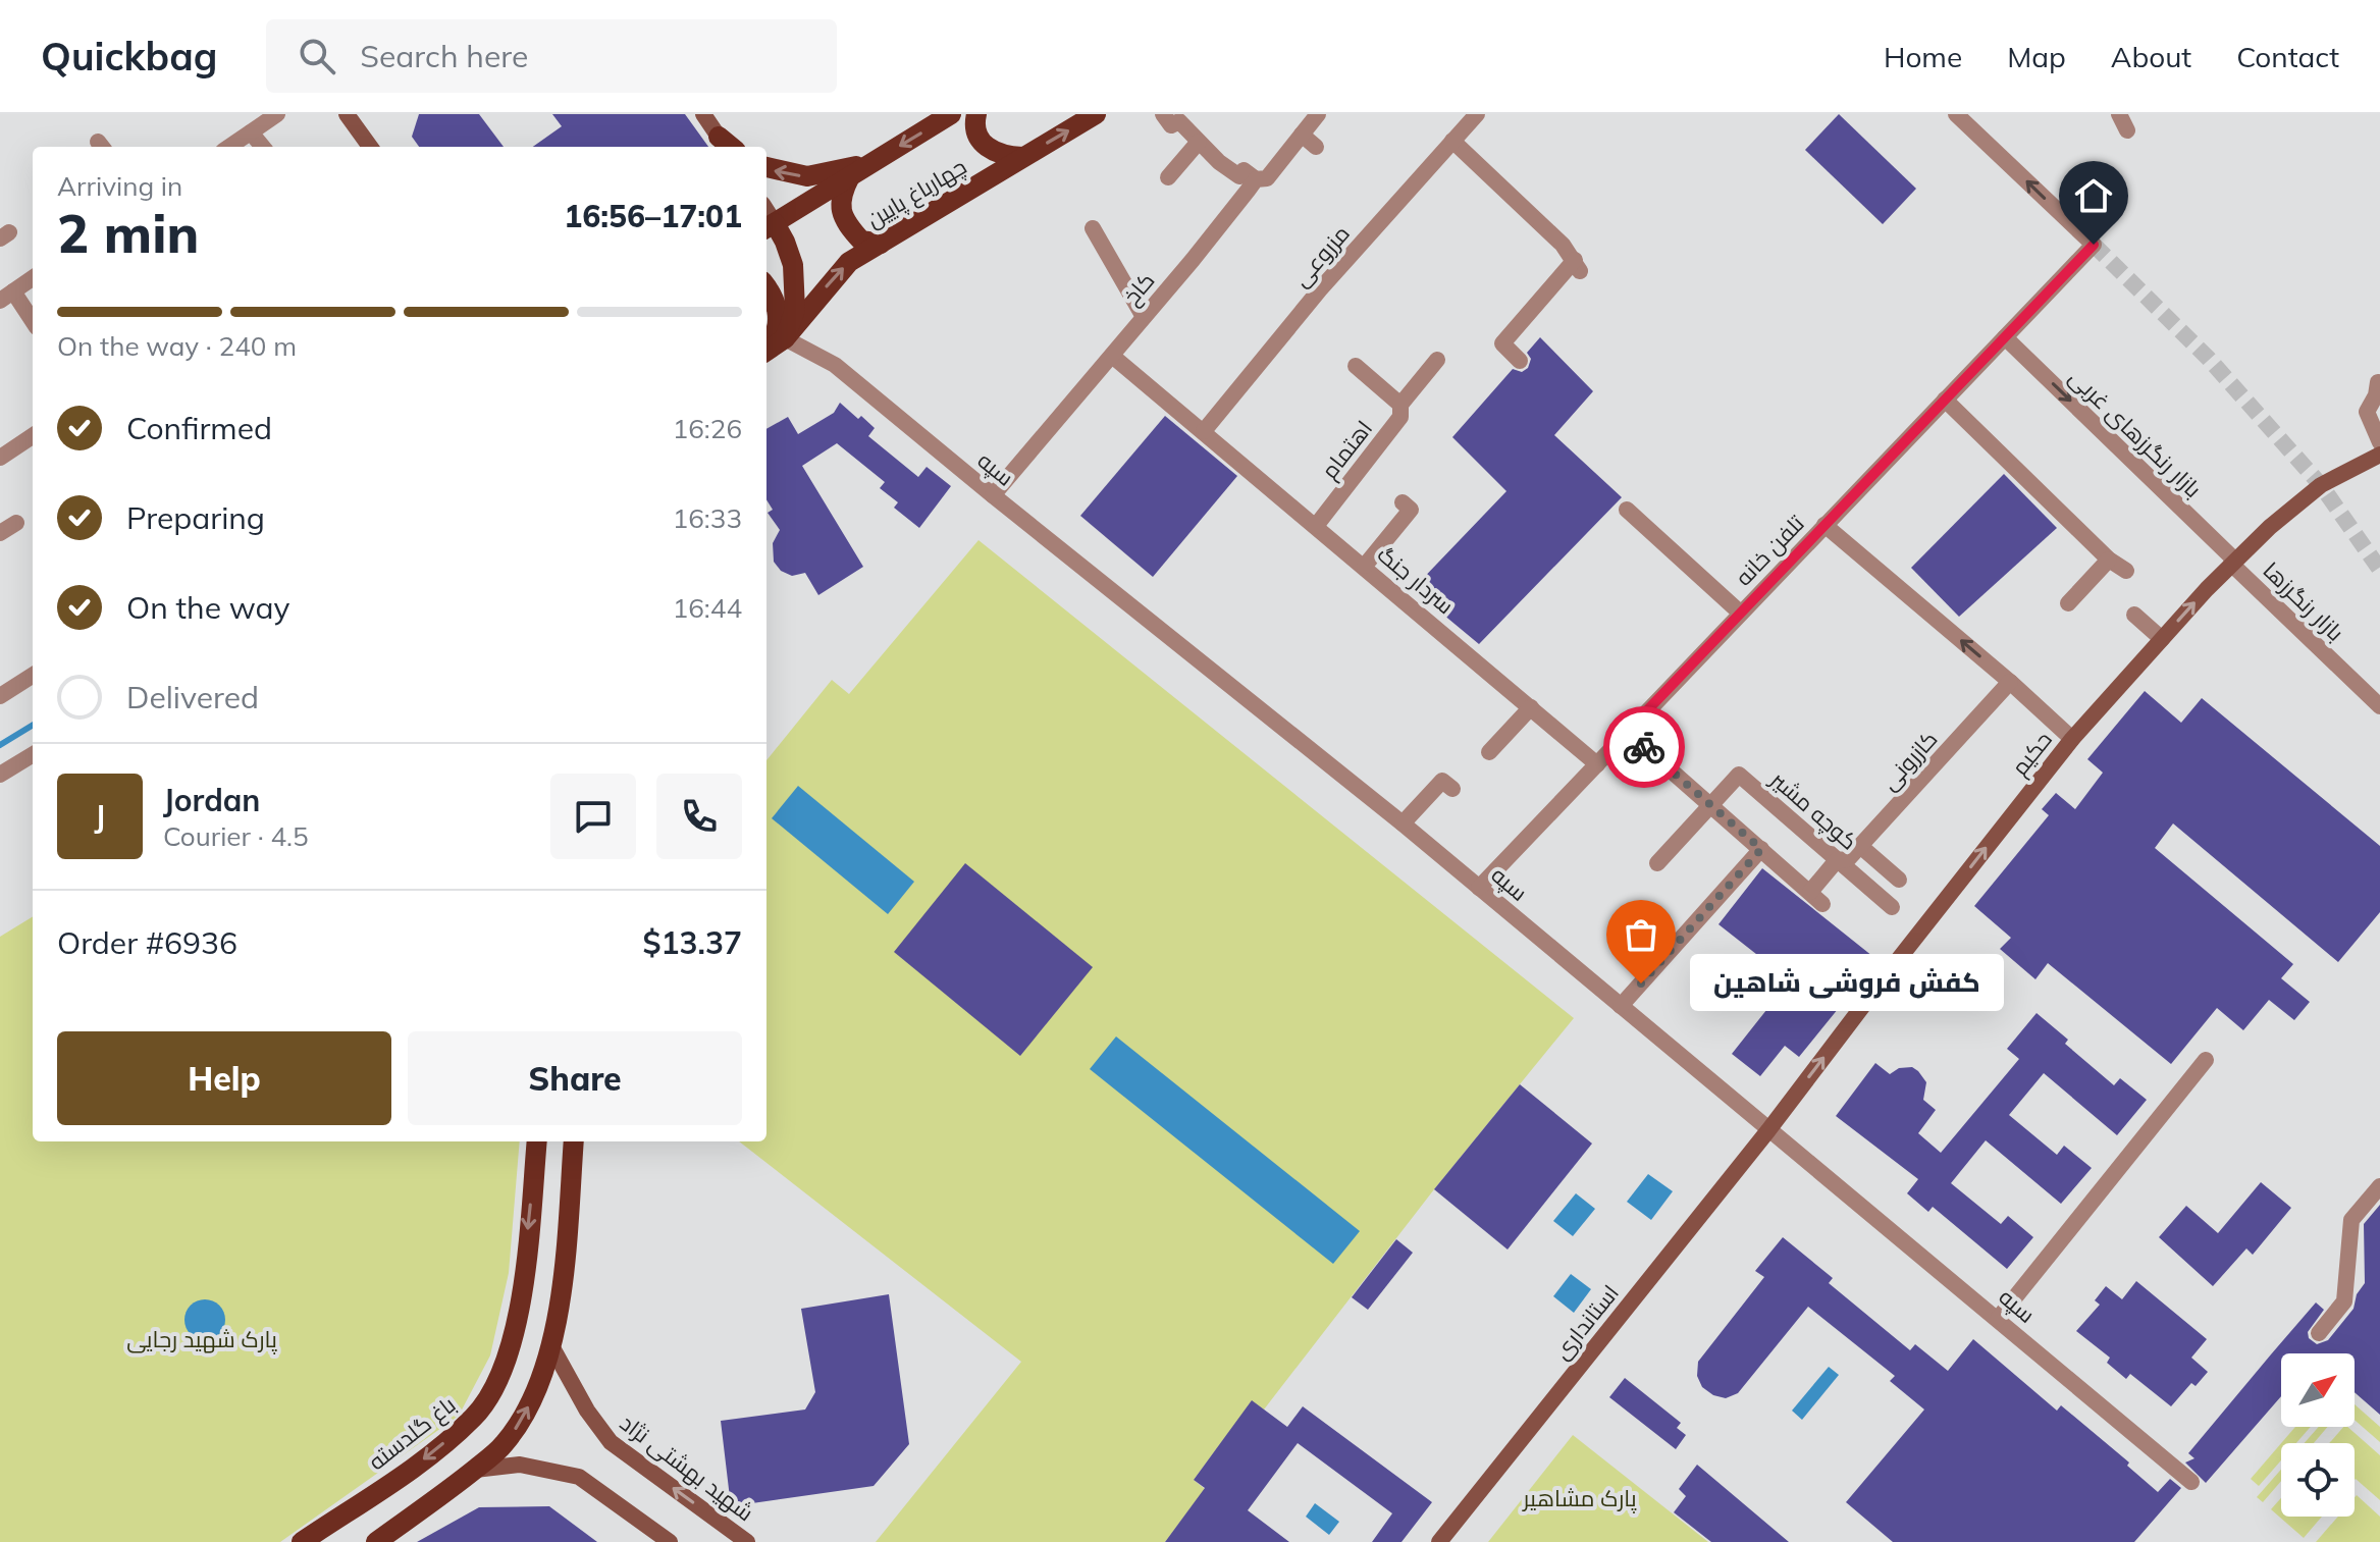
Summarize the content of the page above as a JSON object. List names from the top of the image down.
{
  "streets": {
    "main road": [
      "چهارباغ پایین",
      "حکیم",
      "استانداری",
      "باغ گلدسته",
      "شهید بهشتی نژاد"
    ],
    "street": [
      "مزروعی",
      "کاخ",
      "بازار رنگرزهای غربی",
      "اهتمام",
      "سپه",
      "تلفن خانه",
      "سردار جنگ",
      "بازار رنگرزها",
      "کازرونی",
      "كوچه مشير"
    ]
  },
  "crossings": [
    ["چهارباغ پایین", "سپه"],
    ["مزروعی", "سردار جنگ"],
    ["کاخ", "سپه"],
    ["کاخ", "سردار جنگ"],
    ["بازار رنگرزهای غربی", "تلفن خانه"],
    ["بازار رنگرزهای غربی", "بازار رنگرزها"],
    ["بازار رنگرزهای غربی", "حکیم"],
    ["اهتمام", "سردار جنگ"],
    ["سپه", "تلفن خانه"],
    ["سپه", "حکیم"],
    ["سپه", "استانداری"],
    ["تلفن خانه", "سردار جنگ"],
    ["بازار رنگرزها", "حکیم"],
    ["حکیم", "استانداری"],
    ["کازرونی", "كوچه مشير"]
  ],
  "one_way": ["حکیم", "شهید بهشتی نژاد"],
  "parks": ["پارک شهید رجایی", "پارک مشاهیر"],
  "places": ["کفش فروشی شاهین"],
  "north": "top right",
  "page": {
    "header": "Quickbag",
    "search": "Search here",
    "nav": [
      "Home",
      "Map",
      "About",
      "Contact"
    ],
    "heading": ["2 min", "Arriving in", "16:56–17:01"],
    "panel": [
      "Jordan",
      "Courier · 4.5",
      "Order #6936",
      "$13.37"
    ],
    "bar": "On the way · 240 m",
    "list": [
      ["Confirmed", "16:26"],
      ["Preparing", "16:33"],
      ["On the way", "16:44"],
      "Delivered"
    ],
    "round": "J",
    "bubble": "کفش فروشی شاهین",
    "buttons": ["Help", "Share"]
  }
}
